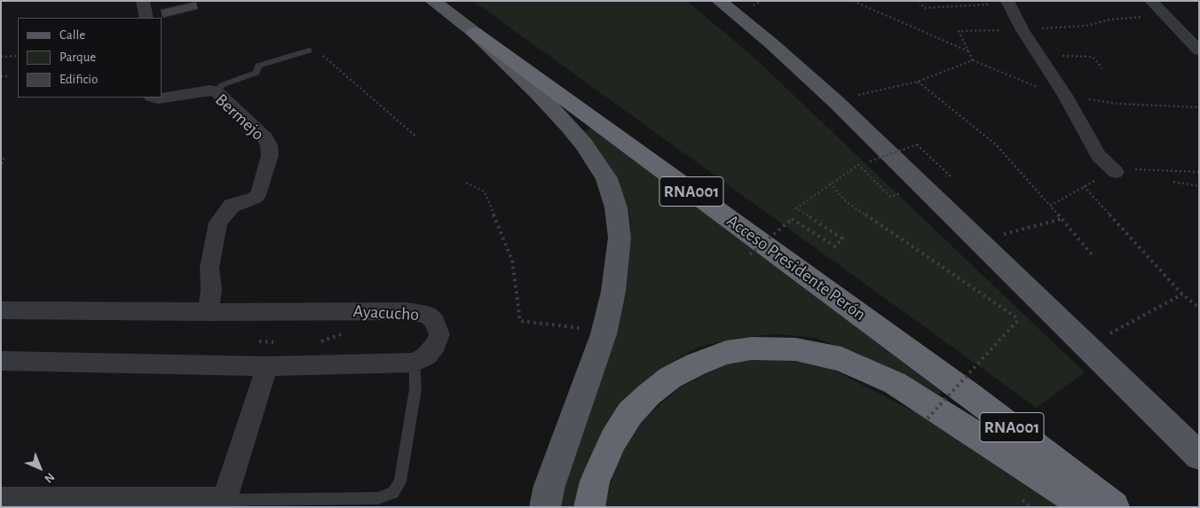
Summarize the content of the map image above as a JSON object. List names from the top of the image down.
{
  "streets": {
    "highway": ["RNA001", "Acceso Presidente Perón"],
    "street": ["Bermejo", "Ayacucho"]
  },
  "crossings": [
    ["Bermejo", "Ayacucho"]
  ],
  "legend": ["Calle", "Parque", "Edificio"],
  "north": "bottom right"
}
